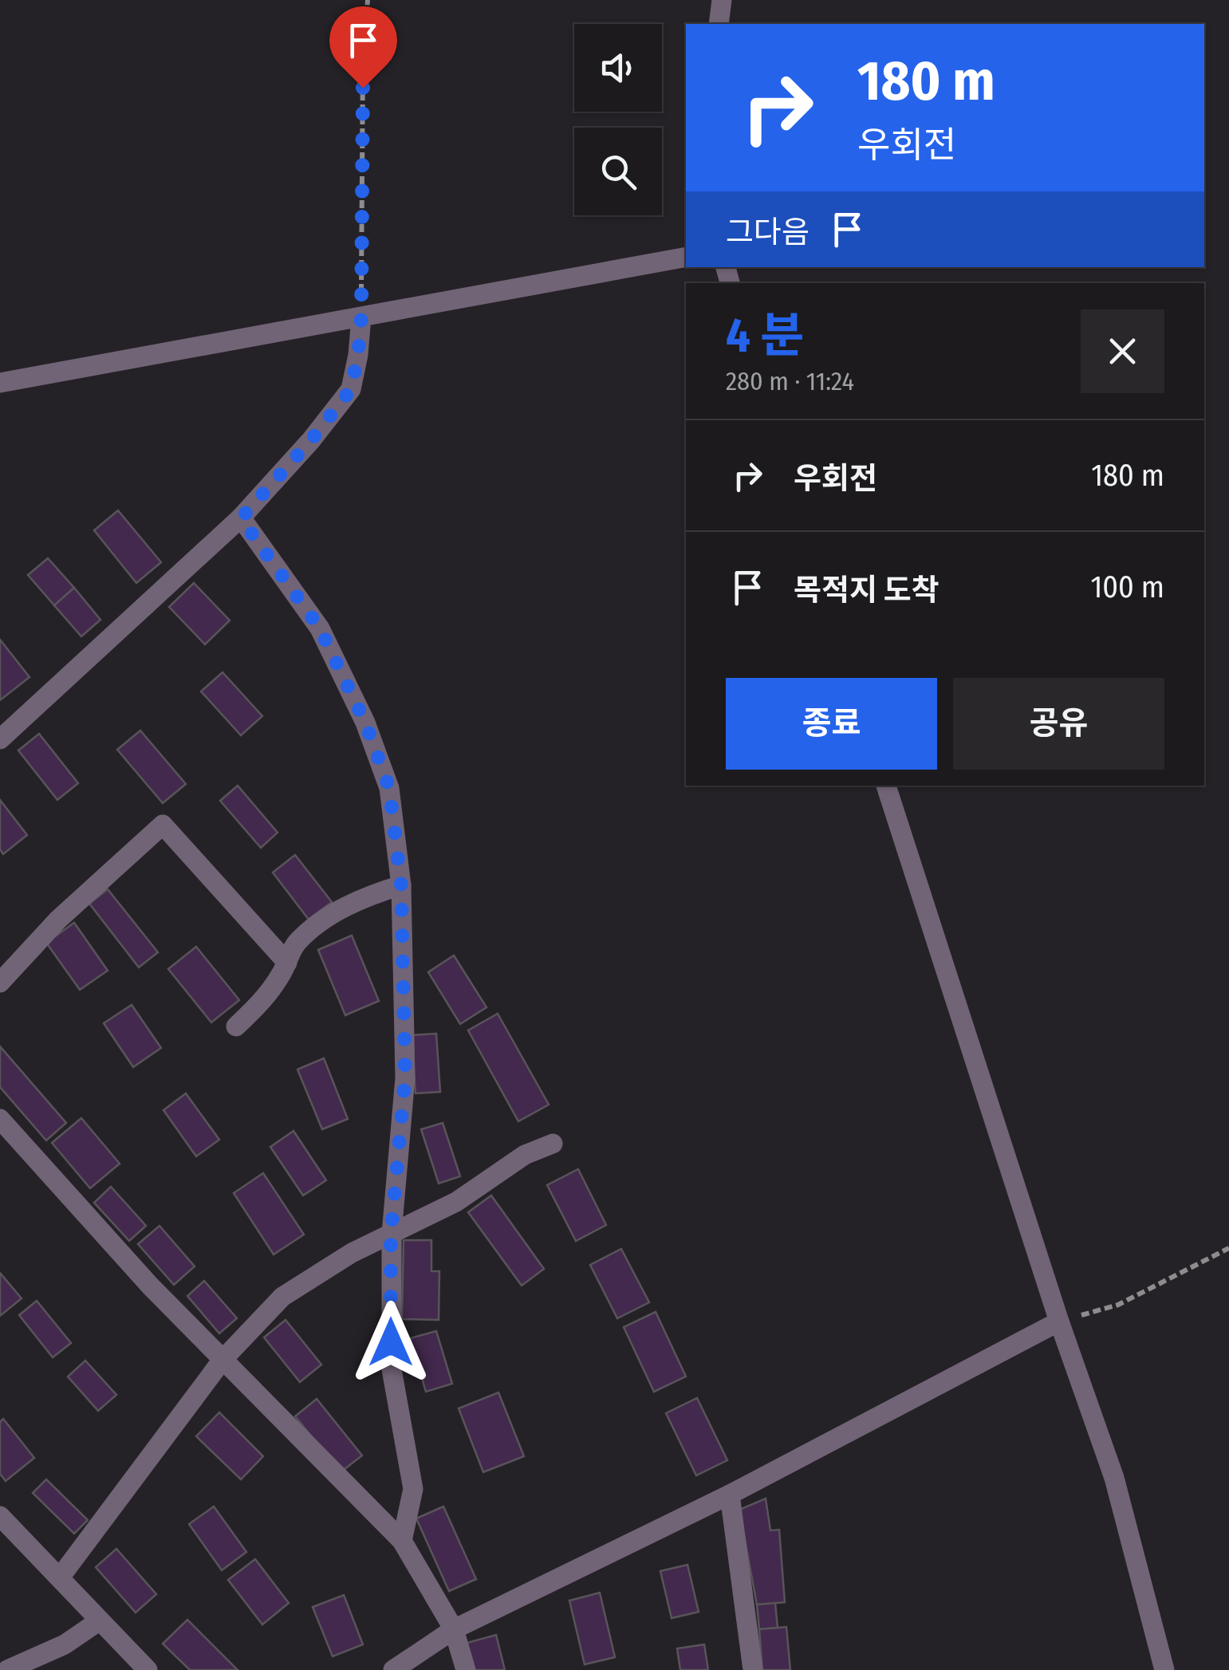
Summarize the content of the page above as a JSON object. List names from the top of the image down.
{
  "page": {
    "turn": ["180 m", "우회전"],
    "then": "그다음",
    "heading": ["4 분", "280 m · 11:24"],
    "list": [
      {
        "name": "우회전",
        "value": "180 m"
      },
      {
        "name": "목적지 도착",
        "value": "100 m"
      }
    ],
    "buttons": ["종료", "공유"]
  }
}
